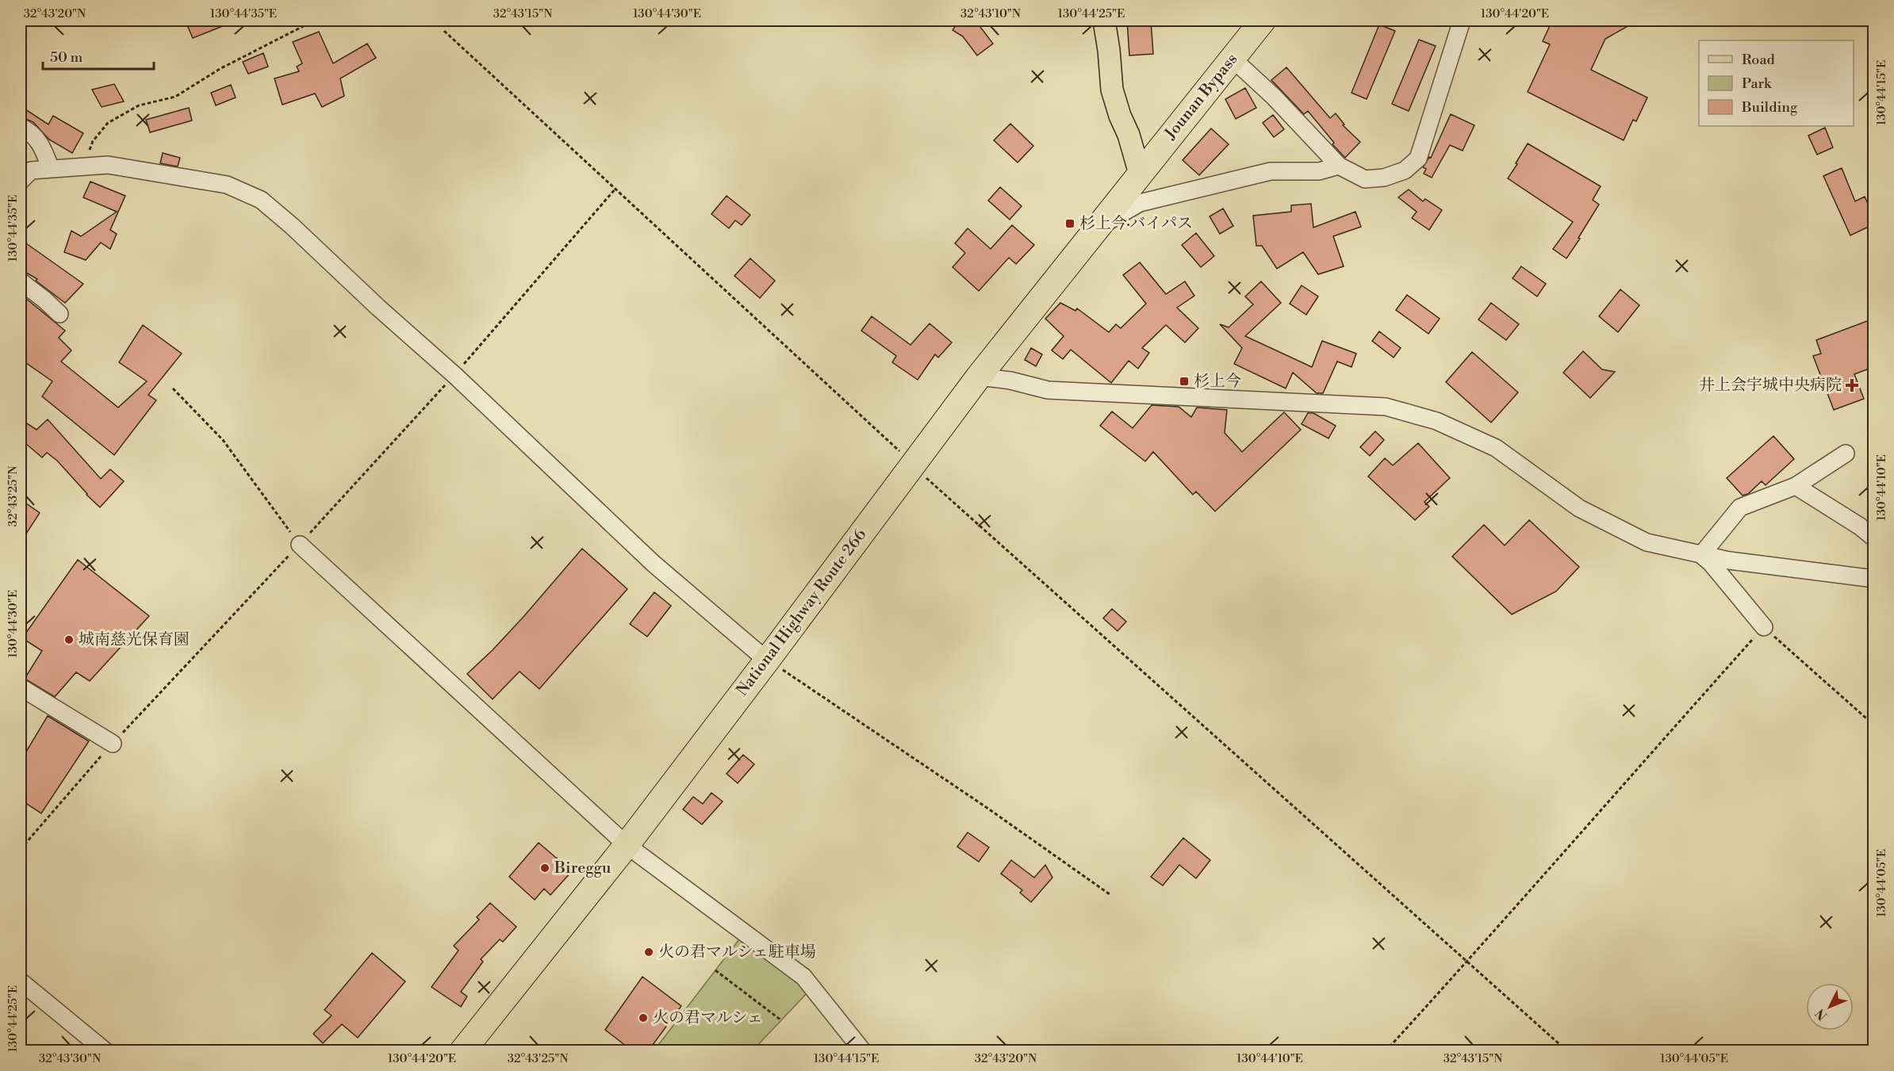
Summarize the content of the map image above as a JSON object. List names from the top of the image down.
{
  "streets": {
    "highway": ["Jounan Bypass", "National Highway Route 266"]
  },
  "crossings": [
    ["Jounan Bypass", "National Highway Route 266"]
  ],
  "places": {
    "transit": ["杉上今·バイパス", "杉上今"],
    "health": ["井上会宇城中央病院"],
    "other": [
      "城南慈光保育園",
      "Bireggu",
      "火の君マルシェ駐車場",
      "火の君マルシェ"
    ]
  },
  "legend": ["Road", "Park", "Building"],
  "scale_bar": "50 m",
  "north": "bottom left",
  "coordinates": [
    "32°43'20\"N",
    "130°44'35\"E",
    "32°43'15\"N",
    "130°44'30\"E",
    "32°43'10\"N",
    "130°44'25\"E",
    "130°44'20\"E",
    "130°44'15\"E",
    "130°44'10\"E",
    "32°43'25\"N",
    "130°44'05\"E",
    "32°43'30\"N"
  ]
}
